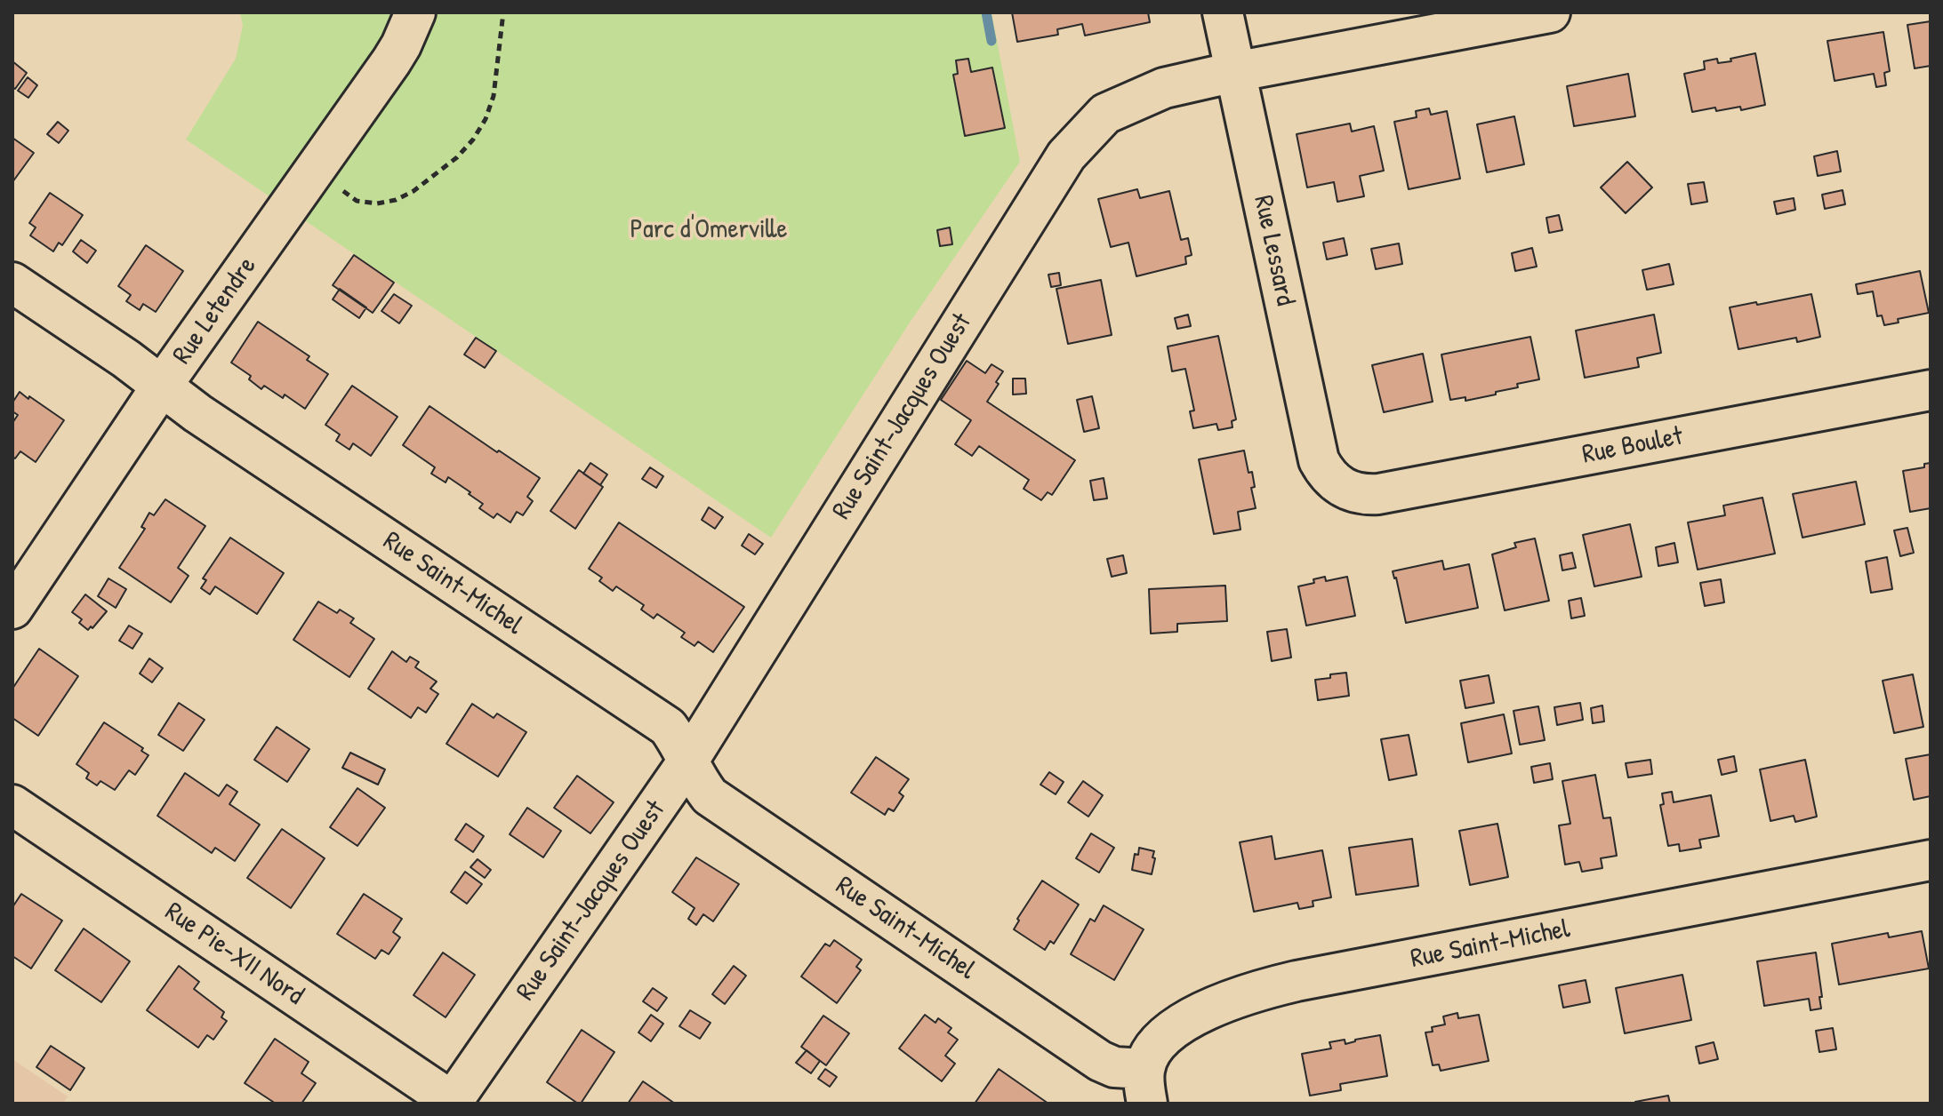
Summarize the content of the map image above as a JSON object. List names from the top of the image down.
{
  "streets": {
    "street": [
      "Rue Lessard",
      "Rue Letendre",
      "Rue Saint-Jacques Ouest",
      "Rue Boulet",
      "Rue Saint-Michel",
      "Rue Pie-XII Nord"
    ]
  },
  "crossings": [
    ["Rue Lessard", "Rue Saint-Jacques Ouest"],
    ["Rue Lessard", "Rue Boulet"],
    ["Rue Letendre", "Rue Saint-Michel"],
    ["Rue Saint-Jacques Ouest", "Rue Saint-Michel"],
    ["Rue Saint-Jacques Ouest", "Rue Pie-XII Nord"]
  ],
  "parks": ["Parc d'Omerville"]
}
